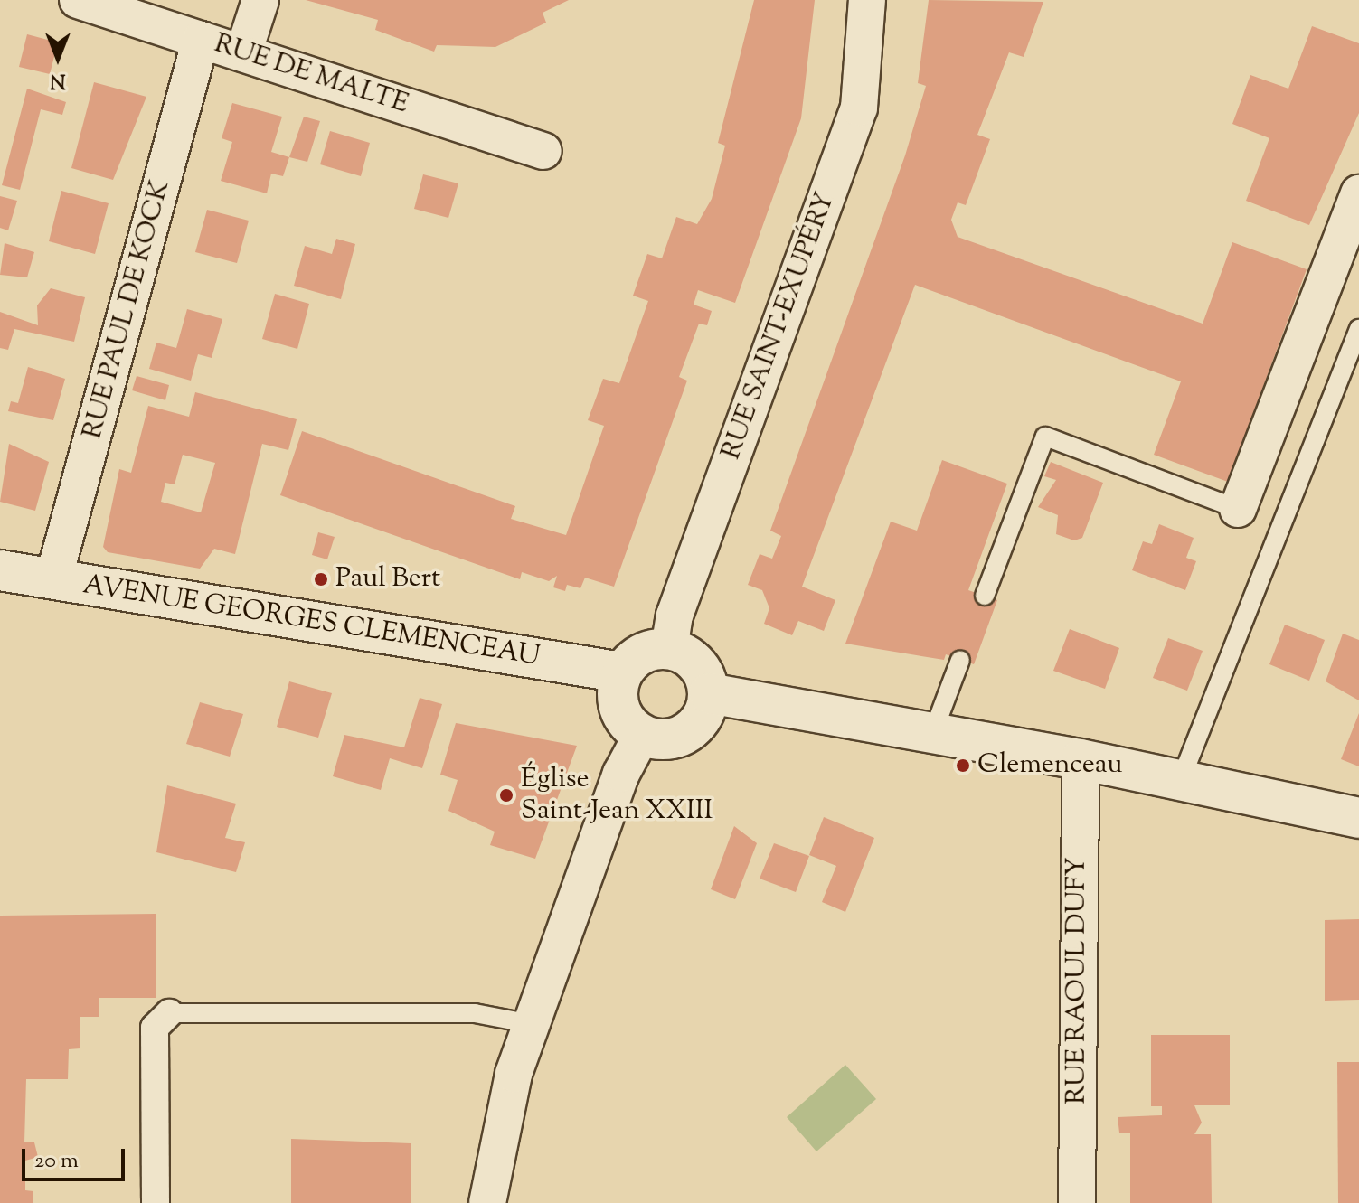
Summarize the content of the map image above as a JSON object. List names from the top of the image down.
{
  "streets": {
    "main road": ["AVENUE GEORGES CLEMENCEAU"],
    "street": [
      "RUE DE MALTE",
      "RUE PAUL DE KOCK",
      "RUE SAINT-EXUPÉRY",
      "RUE RAOUL DUFY"
    ]
  },
  "crossings": [
    ["RUE DE MALTE", "RUE PAUL DE KOCK"],
    ["RUE PAUL DE KOCK", "AVENUE GEORGES CLEMENCEAU"],
    ["RUE SAINT-EXUPÉRY", "AVENUE GEORGES CLEMENCEAU"]
  ],
  "places": ["Paul Bert", "Clemenceau", "Église Saint-Jean XXIII"],
  "scale_bar": "20 m",
  "north": "bottom"
}
